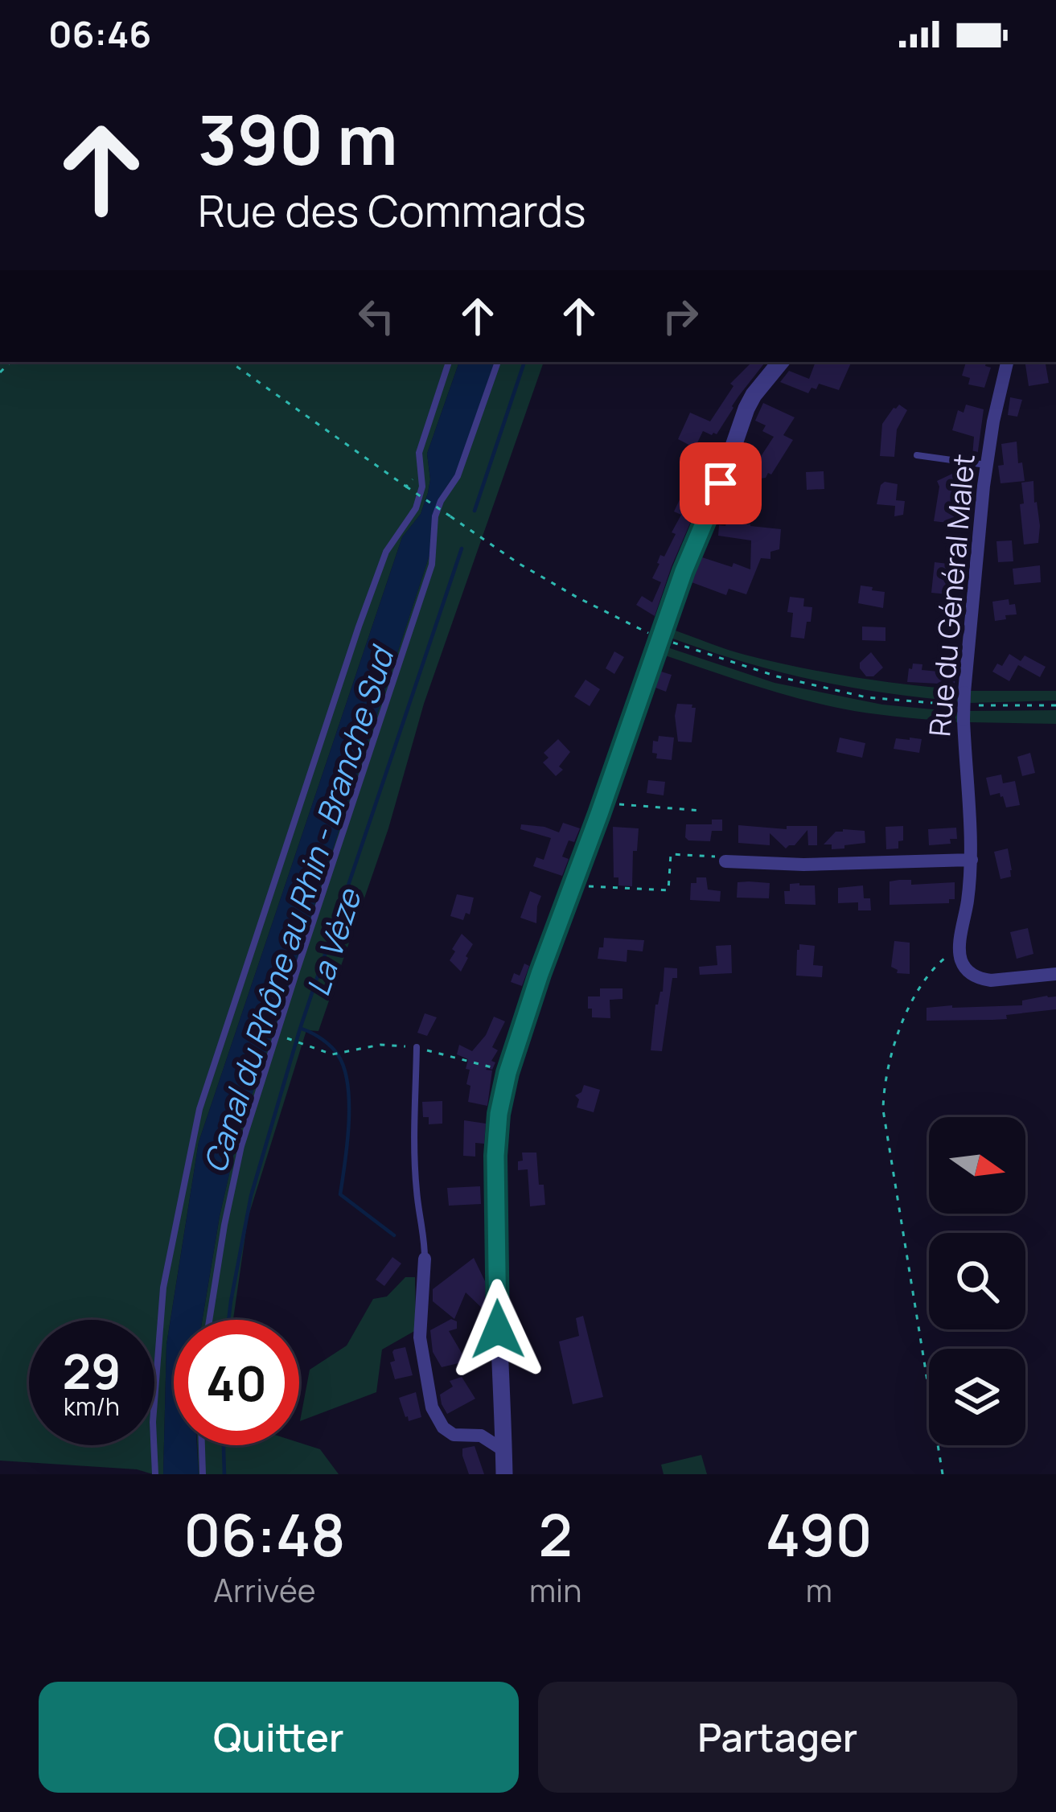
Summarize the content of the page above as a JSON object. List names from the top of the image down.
{
  "streets": {
    "street": ["Rue du Général Malet"]
  },
  "water": ["Canal du Rhône au Rhin - Branche Sud", "La Vèze"],
  "north": "right",
  "page": {
    "status": "06:46",
    "turn": ["390 m", "Rue des Commards"],
    "speed": "29 km/h",
    "limit": "40",
    "eta": [
      "06:48",
      "Arrivée",
      "2",
      "min",
      "490",
      "m"
    ],
    "buttons": ["Quitter", "Partager"]
  }
}
